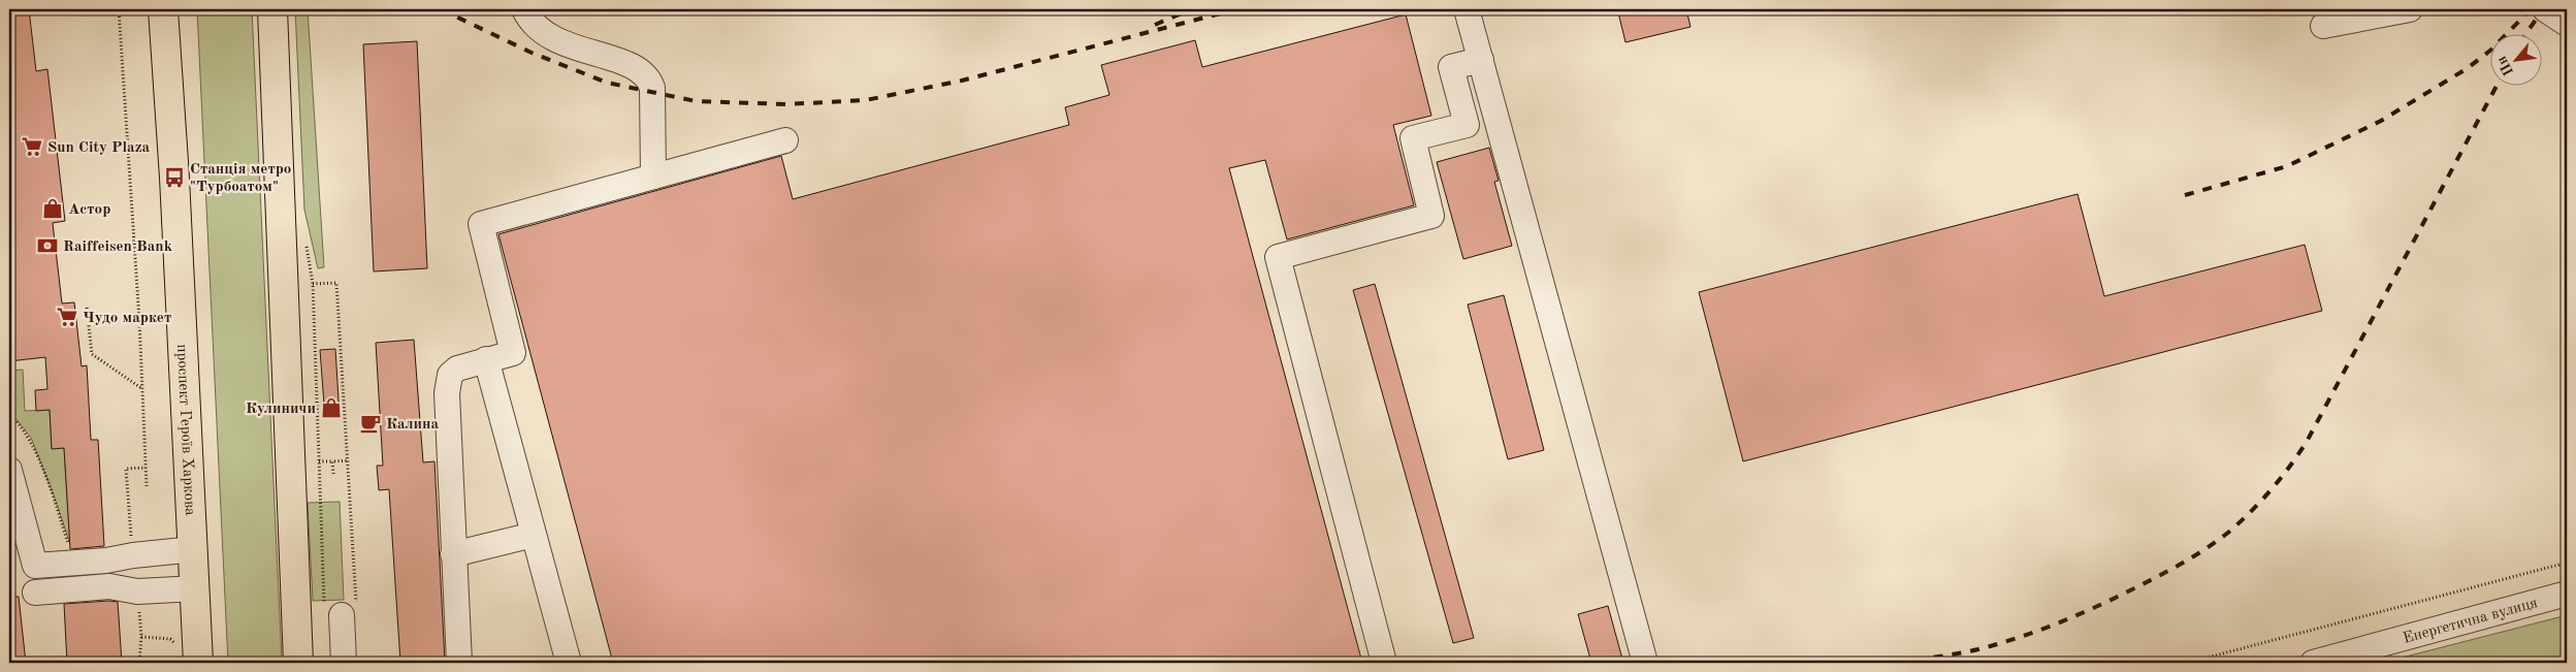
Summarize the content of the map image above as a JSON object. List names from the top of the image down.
{
  "streets": {
    "main road": ["проспект Героїв Харкова"],
    "street": ["Енергетична вулиця"]
  },
  "places": {
    "supermarket": ["Sun City Plaza", "Чудо маркет"],
    "bus stop": ["Станція метро \"Турбоатом\""],
    "shop": ["Астор", "Кулиничи"],
    "bank": ["Raiffeisen Bank"],
    "cafe": ["Калина"]
  },
  "north": "bottom left"
}
